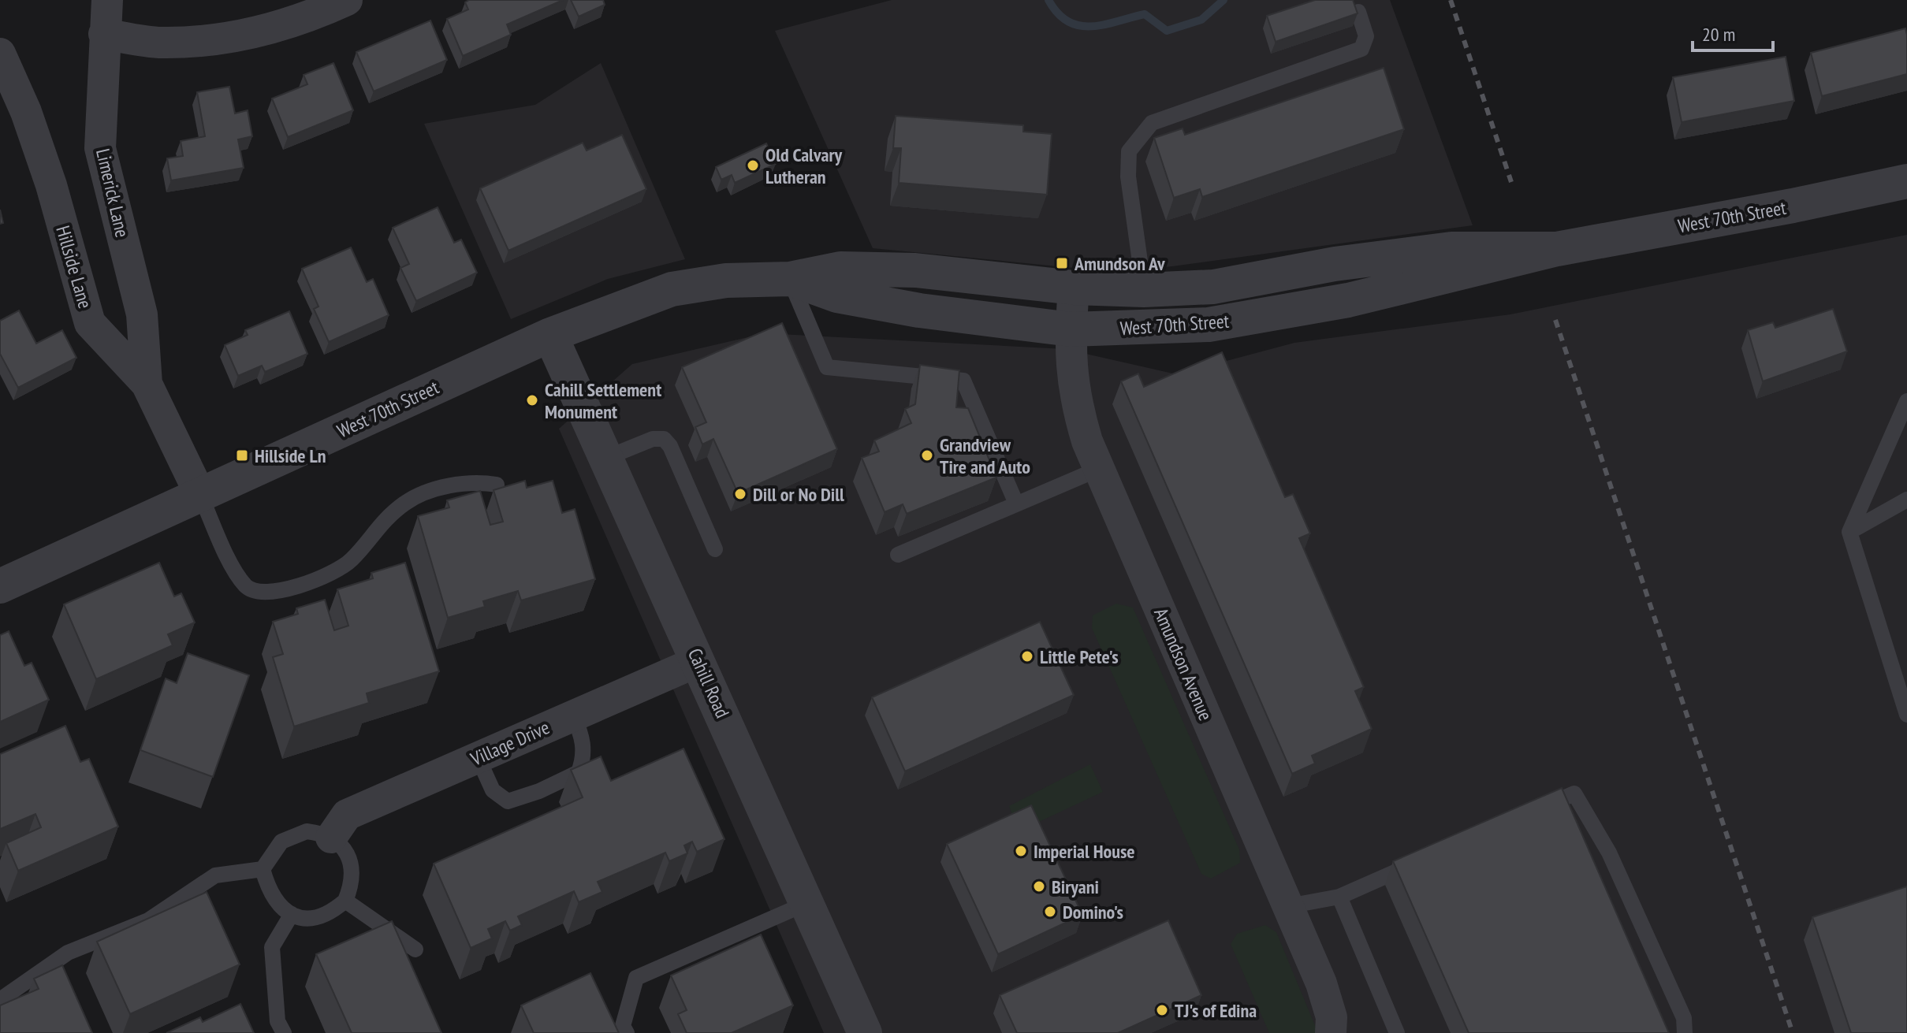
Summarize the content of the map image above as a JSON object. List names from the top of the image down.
{
  "streets": {
    "street": [
      "Limerick Lane",
      "West 70th Street",
      "Hillside Lane",
      "Amundson Avenue",
      "Cahill Road",
      "Village Drive"
    ]
  },
  "crossings": [
    ["Limerick Lane", "Hillside Lane"],
    ["West 70th Street", "Hillside Lane"],
    ["West 70th Street", "Amundson Avenue"],
    ["West 70th Street", "Cahill Road"],
    ["Cahill Road", "Village Drive"]
  ],
  "places": {
    "other": [
      "Old Calvary Lutheran",
      "Cahill Settlement Monument",
      "Grandview Tire and Auto",
      "Dill or No Dill",
      "Little Pete's",
      "Imperial House",
      "Biryani",
      "Domino's",
      "TJ's of Edina"
    ],
    "transit": ["Amundson Av", "Hillside Ln"]
  },
  "scale_bar": "20 m"
}
